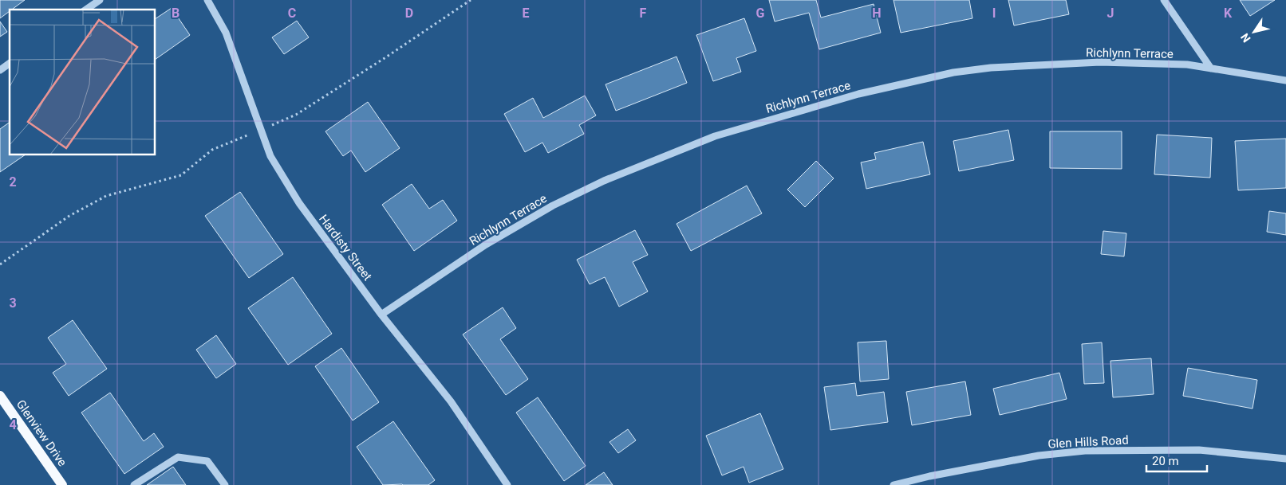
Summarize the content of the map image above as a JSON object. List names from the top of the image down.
{
  "streets": {
    "main road": ["Glenview Drive"],
    "street": ["Richlynn Terrace", "Hardisty Street", "Glen Hills Road"]
  },
  "crossings": [
    ["Richlynn Terrace", "Hardisty Street"]
  ],
  "scale_bar": "20 m",
  "north": "bottom left",
  "grid": {
    "columns": [
      "B",
      "C",
      "D",
      "E",
      "F",
      "G",
      "H",
      "I",
      "J",
      "K"
    ],
    "rows": ["2", "3", "4"]
  }
}
